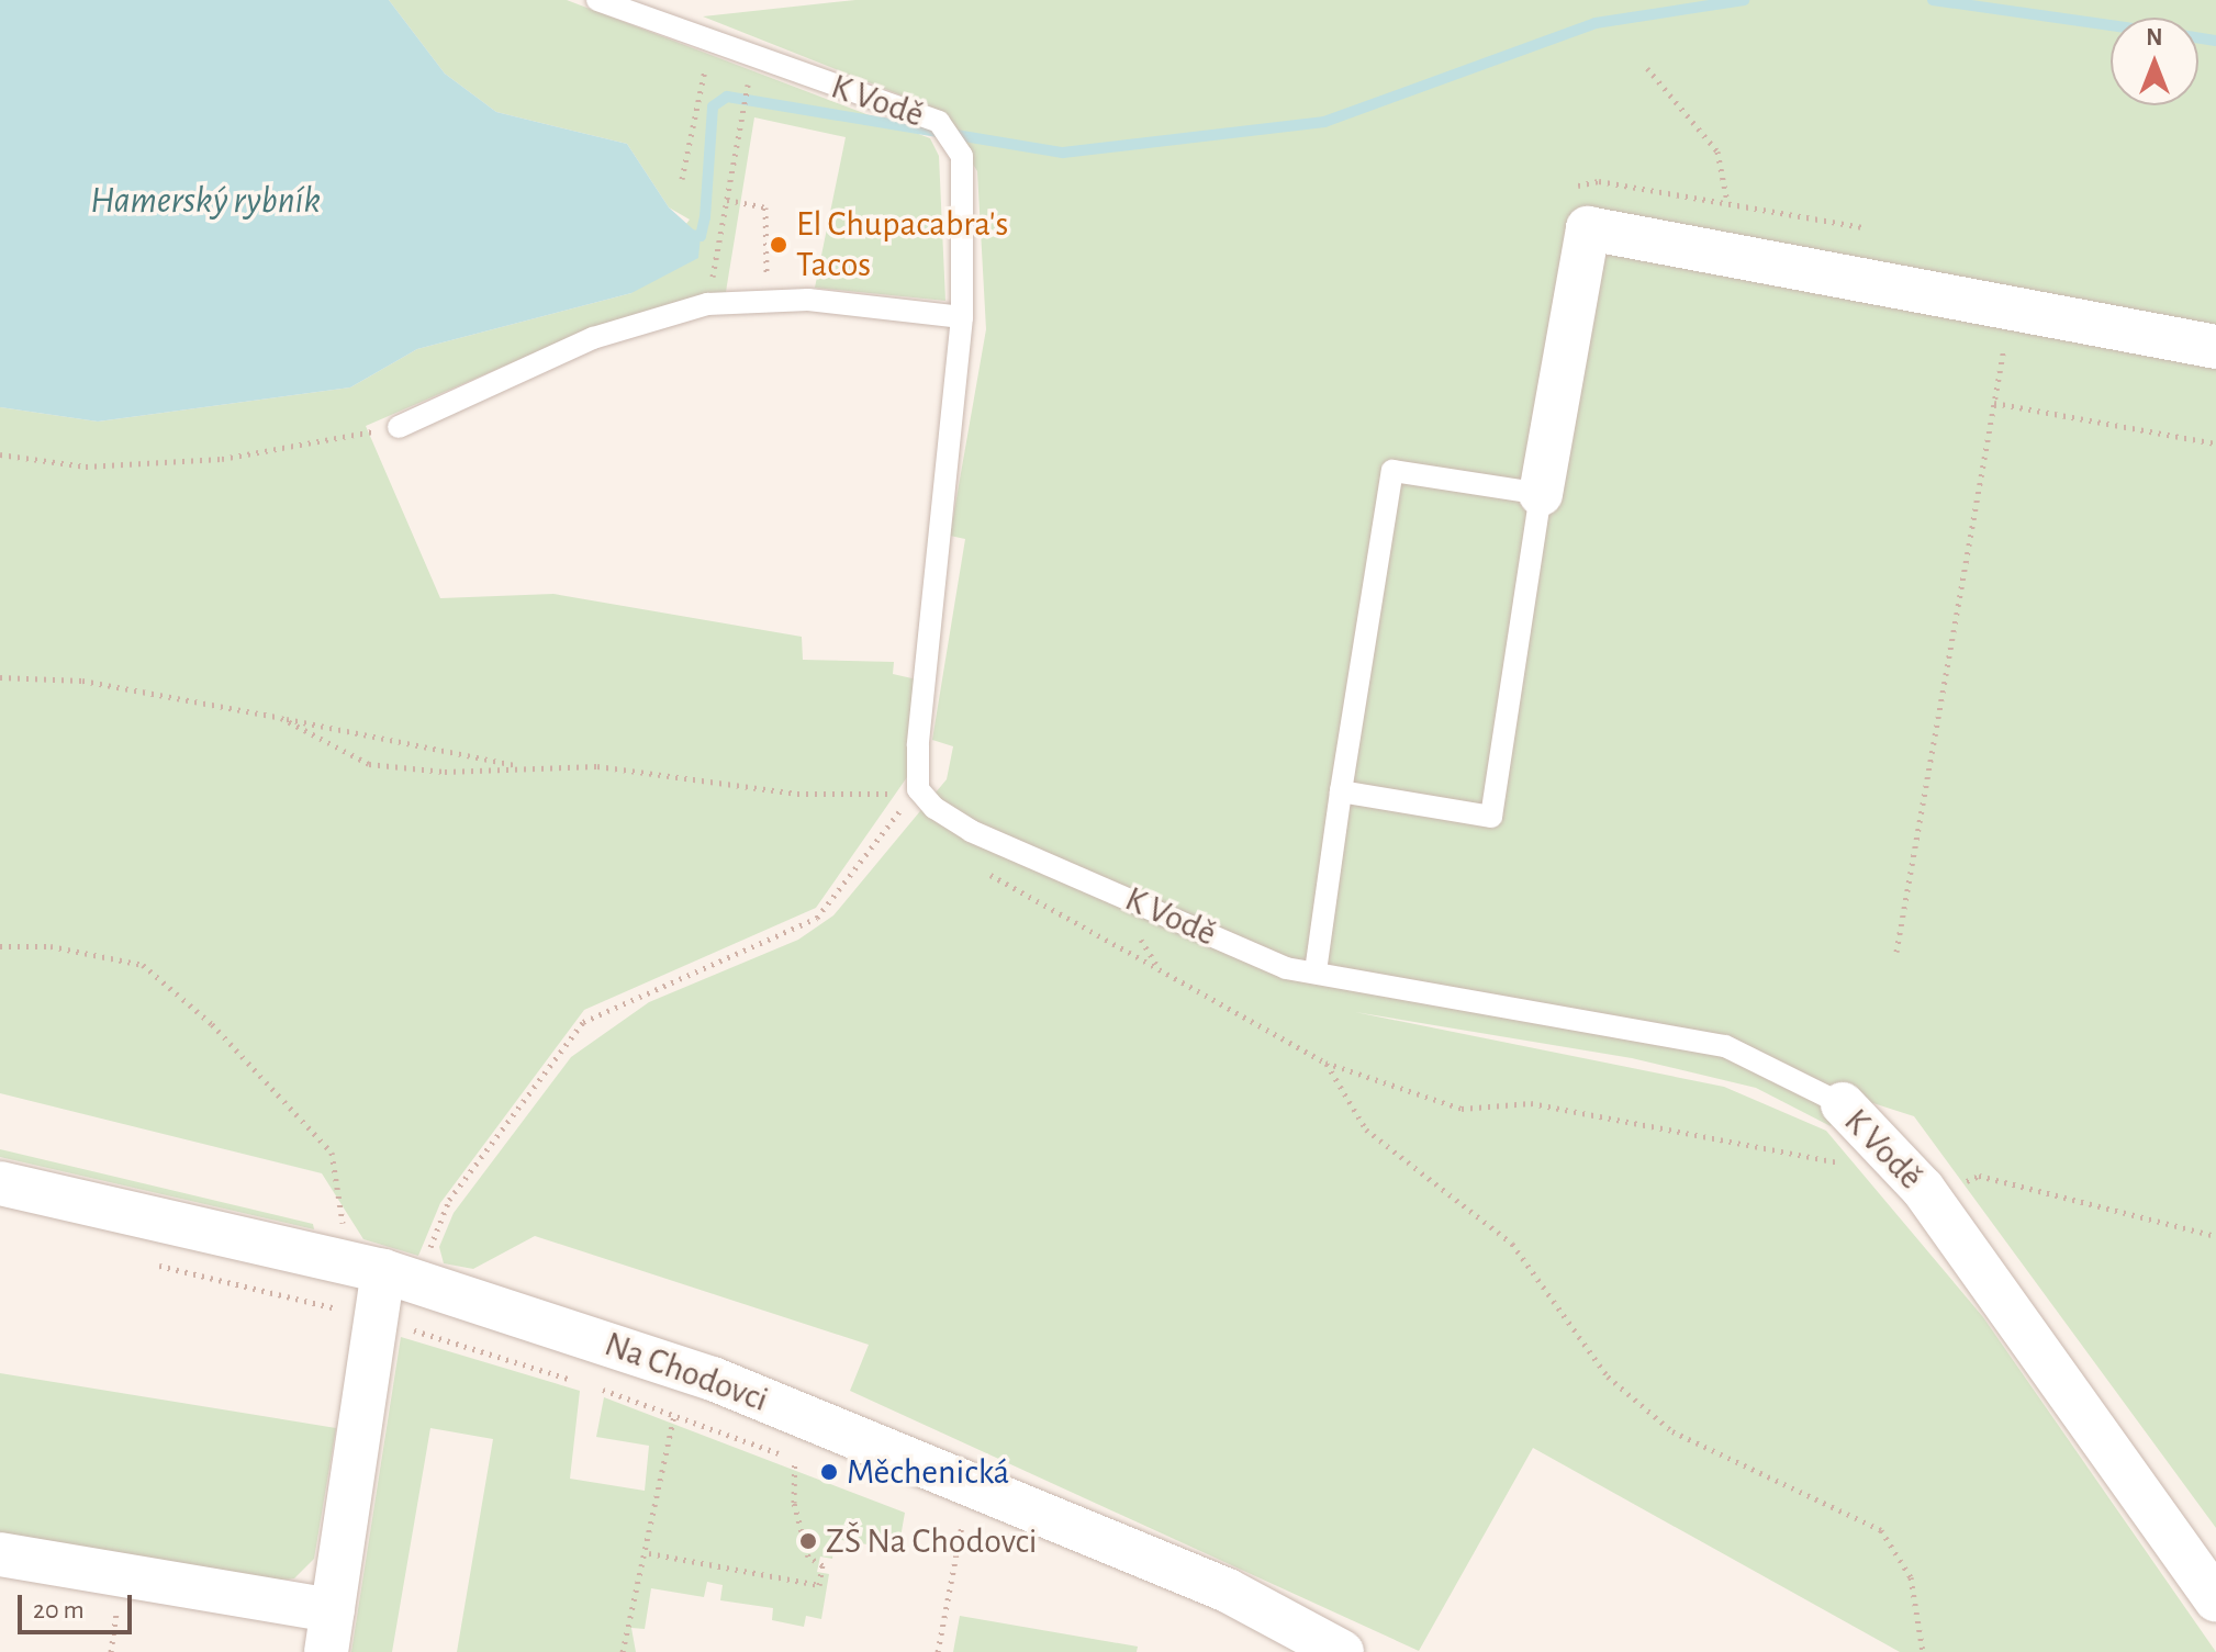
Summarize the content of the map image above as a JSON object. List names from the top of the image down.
{
  "streets": {
    "street": ["K Vodě", "Na Chodovci"]
  },
  "water": ["Hamerský rybník"],
  "places": ["El Chupacabra's Tacos", "Měchenická", "ZŠ Na Chodovci"],
  "scale_bar": "20 m",
  "north": "top"
}
